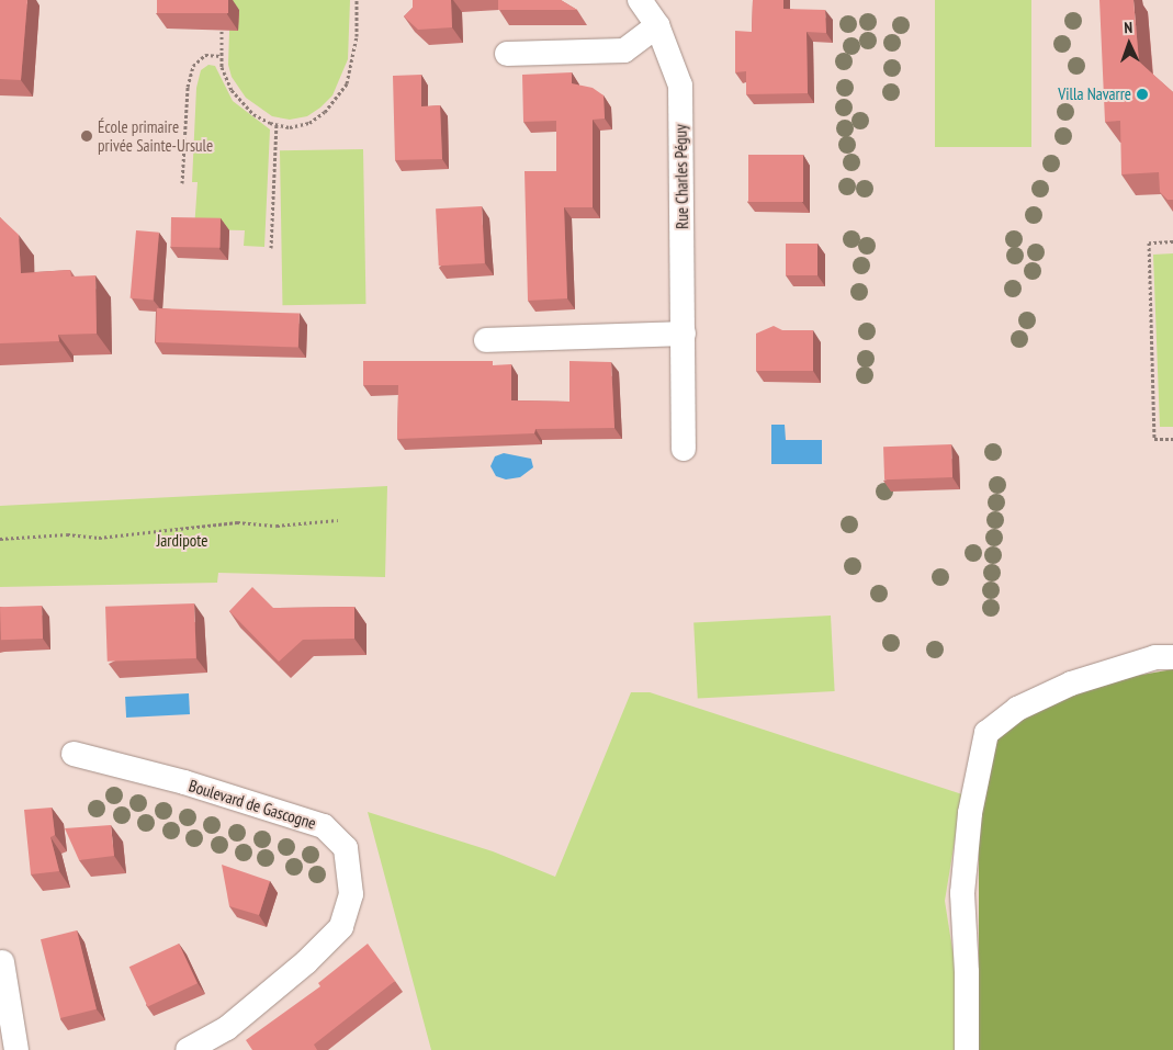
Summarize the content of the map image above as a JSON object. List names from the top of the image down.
{
  "streets": {
    "street": ["Rue Charles Péguy", "Boulevard de Gascogne"]
  },
  "parks": ["Jardipote"],
  "places": ["Villa Navarre", "École primaire privée Sainte-Ursule"],
  "north": "top"
}
